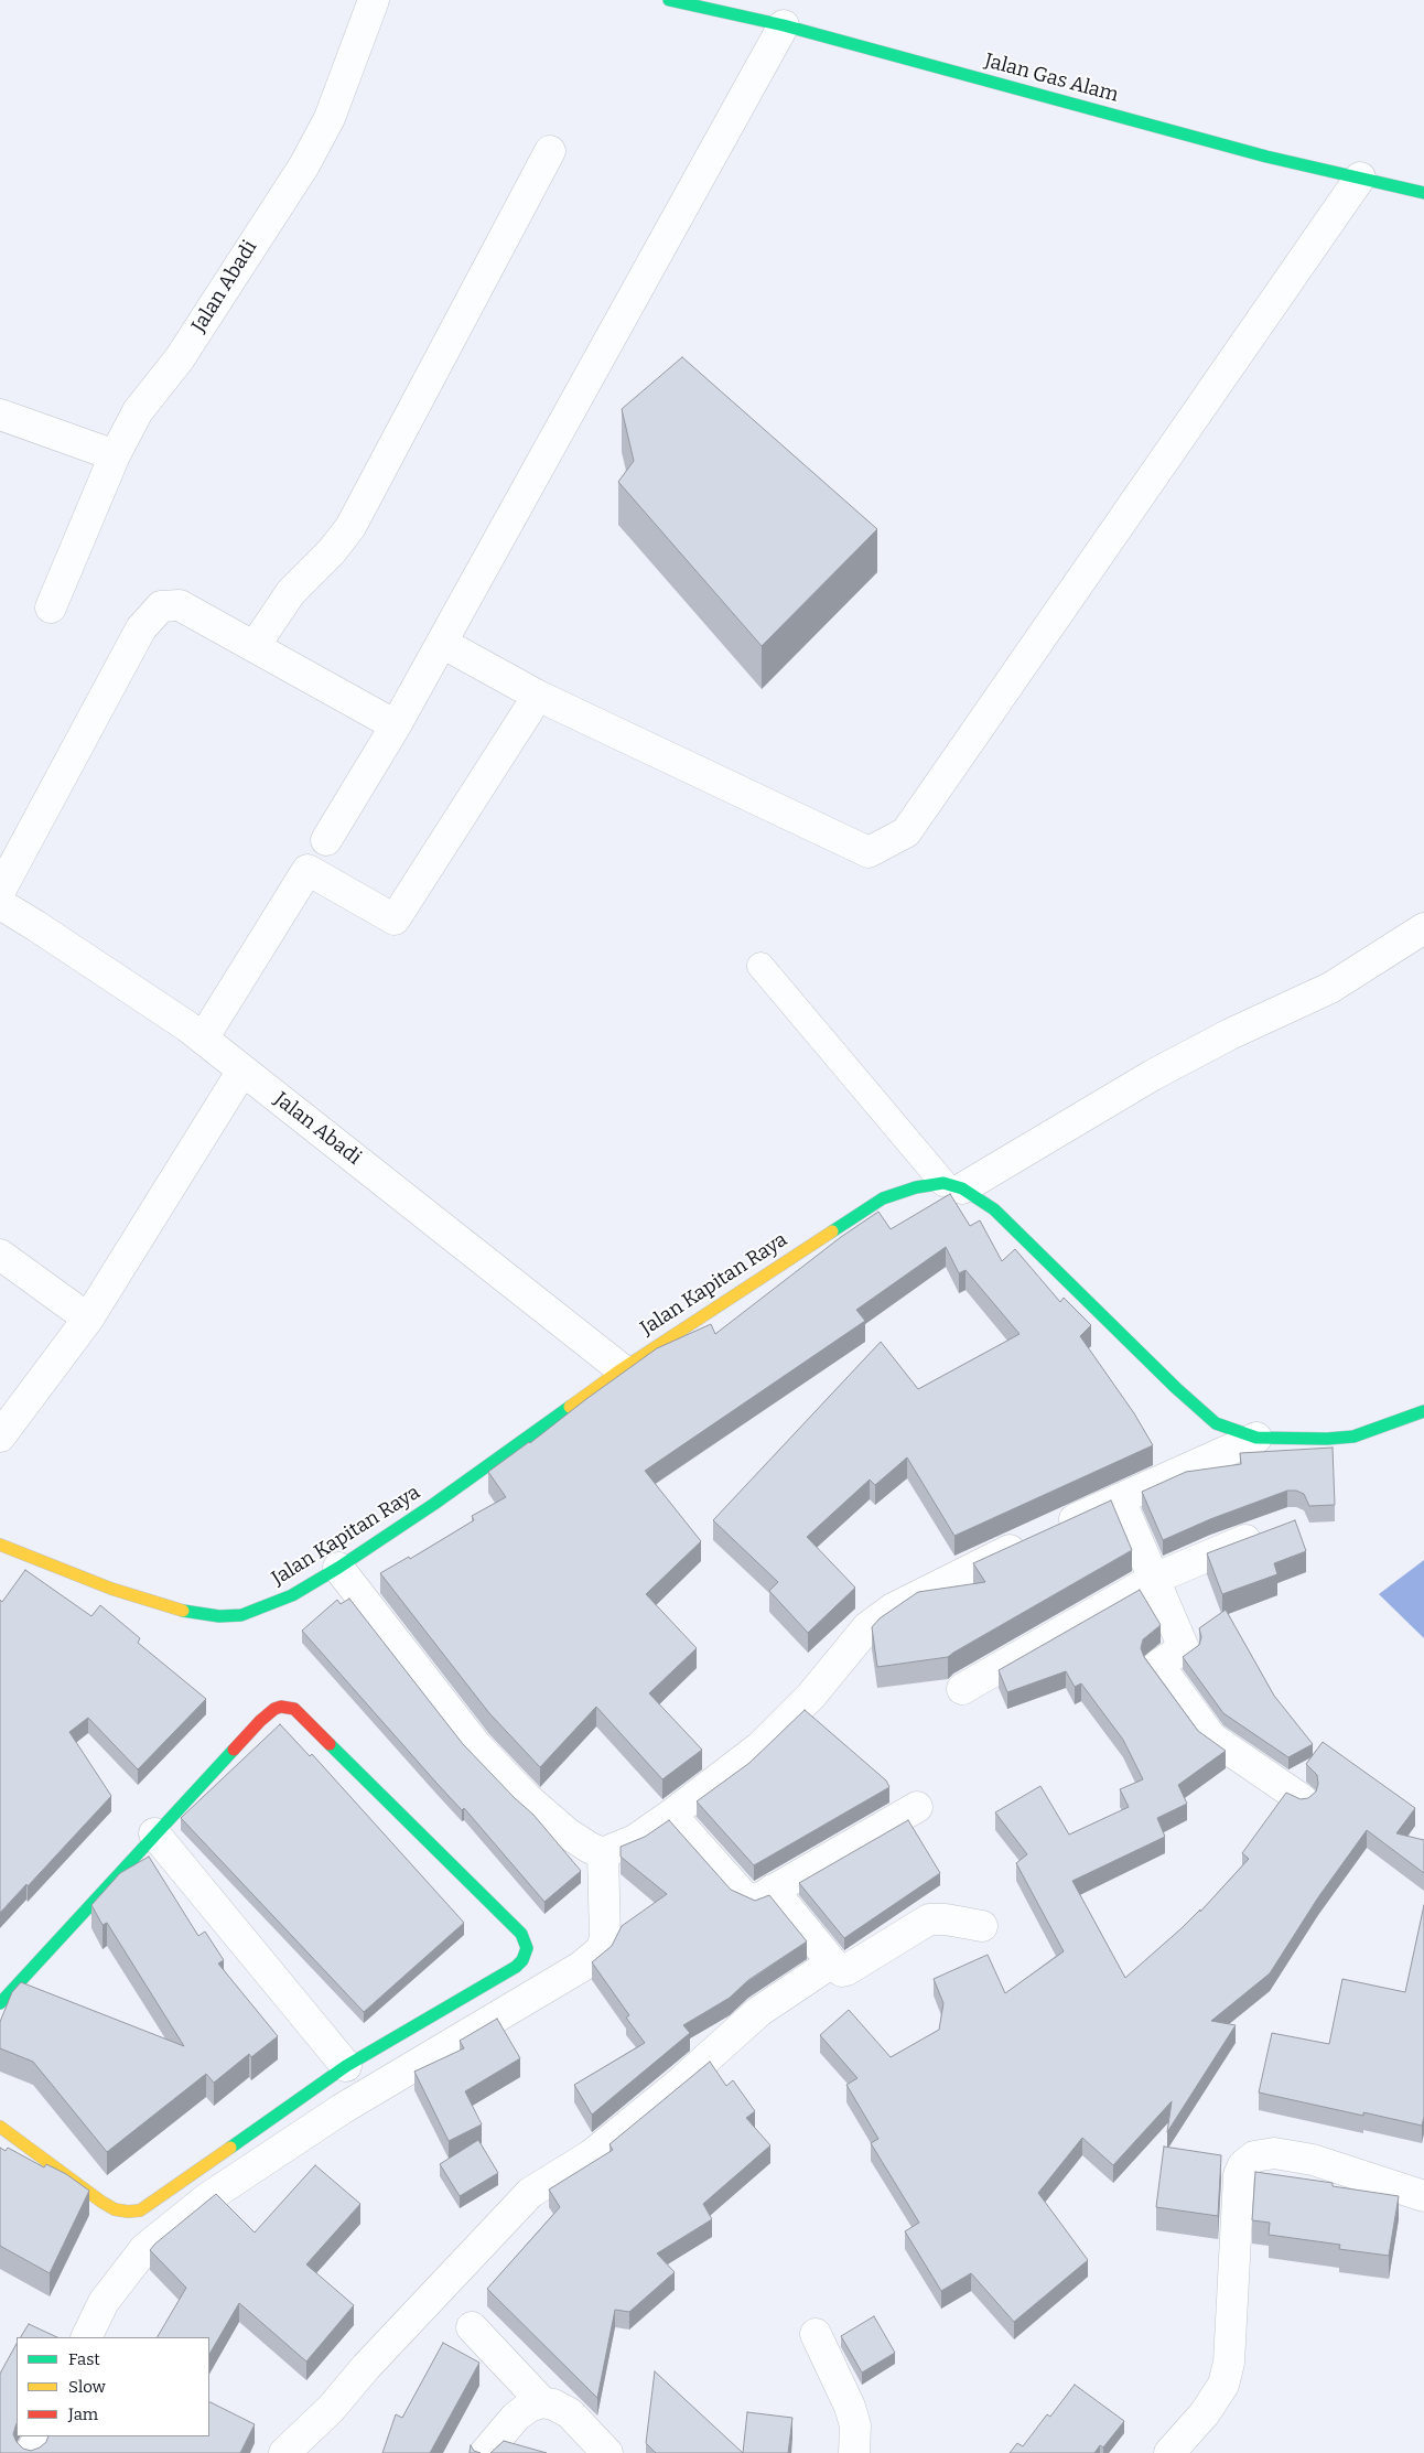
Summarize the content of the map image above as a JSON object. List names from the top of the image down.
{
  "streets": {
    "street": ["Jalan Gas Alam", "Jalan Abadi", "Jalan Kapitan Raya"]
  },
  "crossings": [
    ["Jalan Abadi", "Jalan Kapitan Raya"]
  ],
  "legend": ["Fast", "Slow", "Jam"]
}
